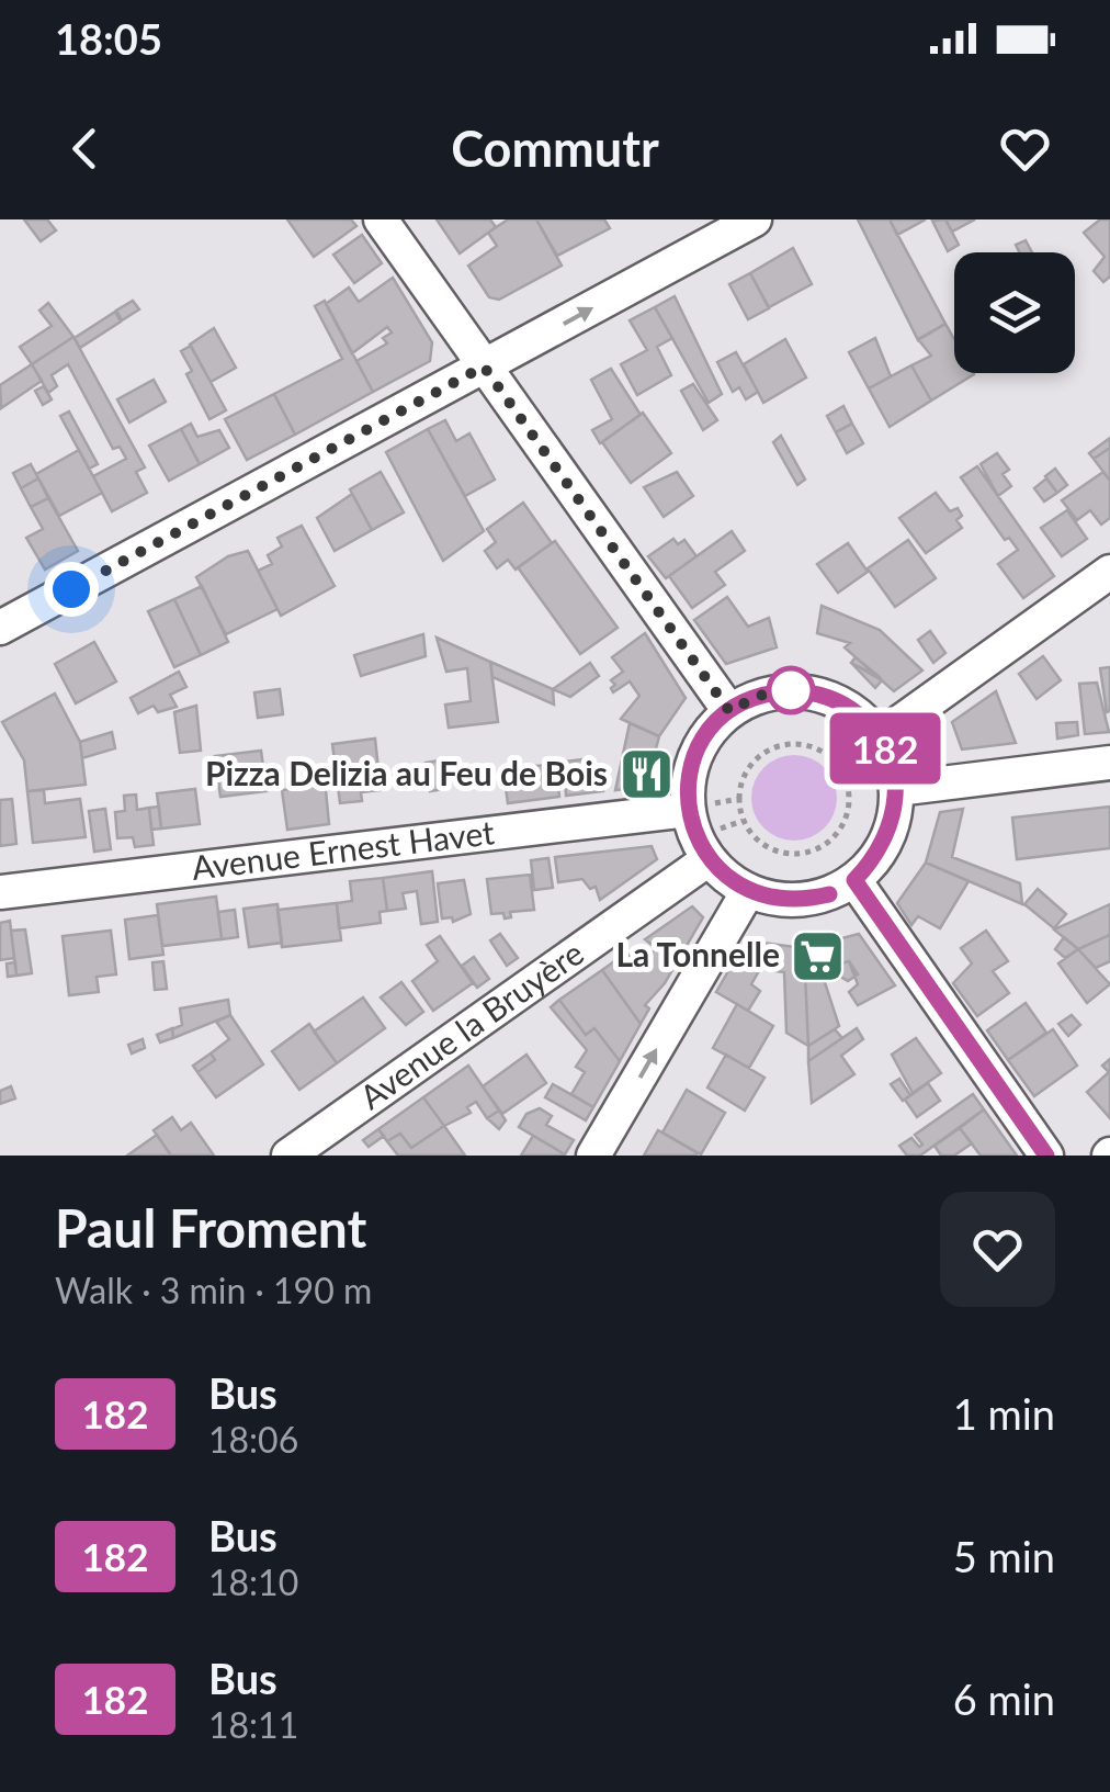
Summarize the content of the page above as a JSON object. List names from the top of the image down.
{
  "streets": {
    "street": ["Avenue Ernest Havet", "Avenue la Bruyère"]
  },
  "places": {
    "restaurant": ["Pizza Delizia au Feu de Bois"],
    "supermarket": ["La Tonnelle"]
  },
  "lines": ["bus line 182"],
  "page": {
    "status": "18:05",
    "header": "Commutr",
    "on_map": "182",
    "heading": ["Paul Froment", "Walk · 3 min · 190 m"],
    "list": [
      {
        "mark": "182",
        "name": "Bus",
        "note": "18:06",
        "value": "1 min"
      },
      {
        "mark": "182",
        "name": "Bus",
        "note": "18:10",
        "value": "5 min"
      },
      {
        "mark": "182",
        "name": "Bus",
        "note": "18:11",
        "value": "6 min"
      }
    ]
  }
}
